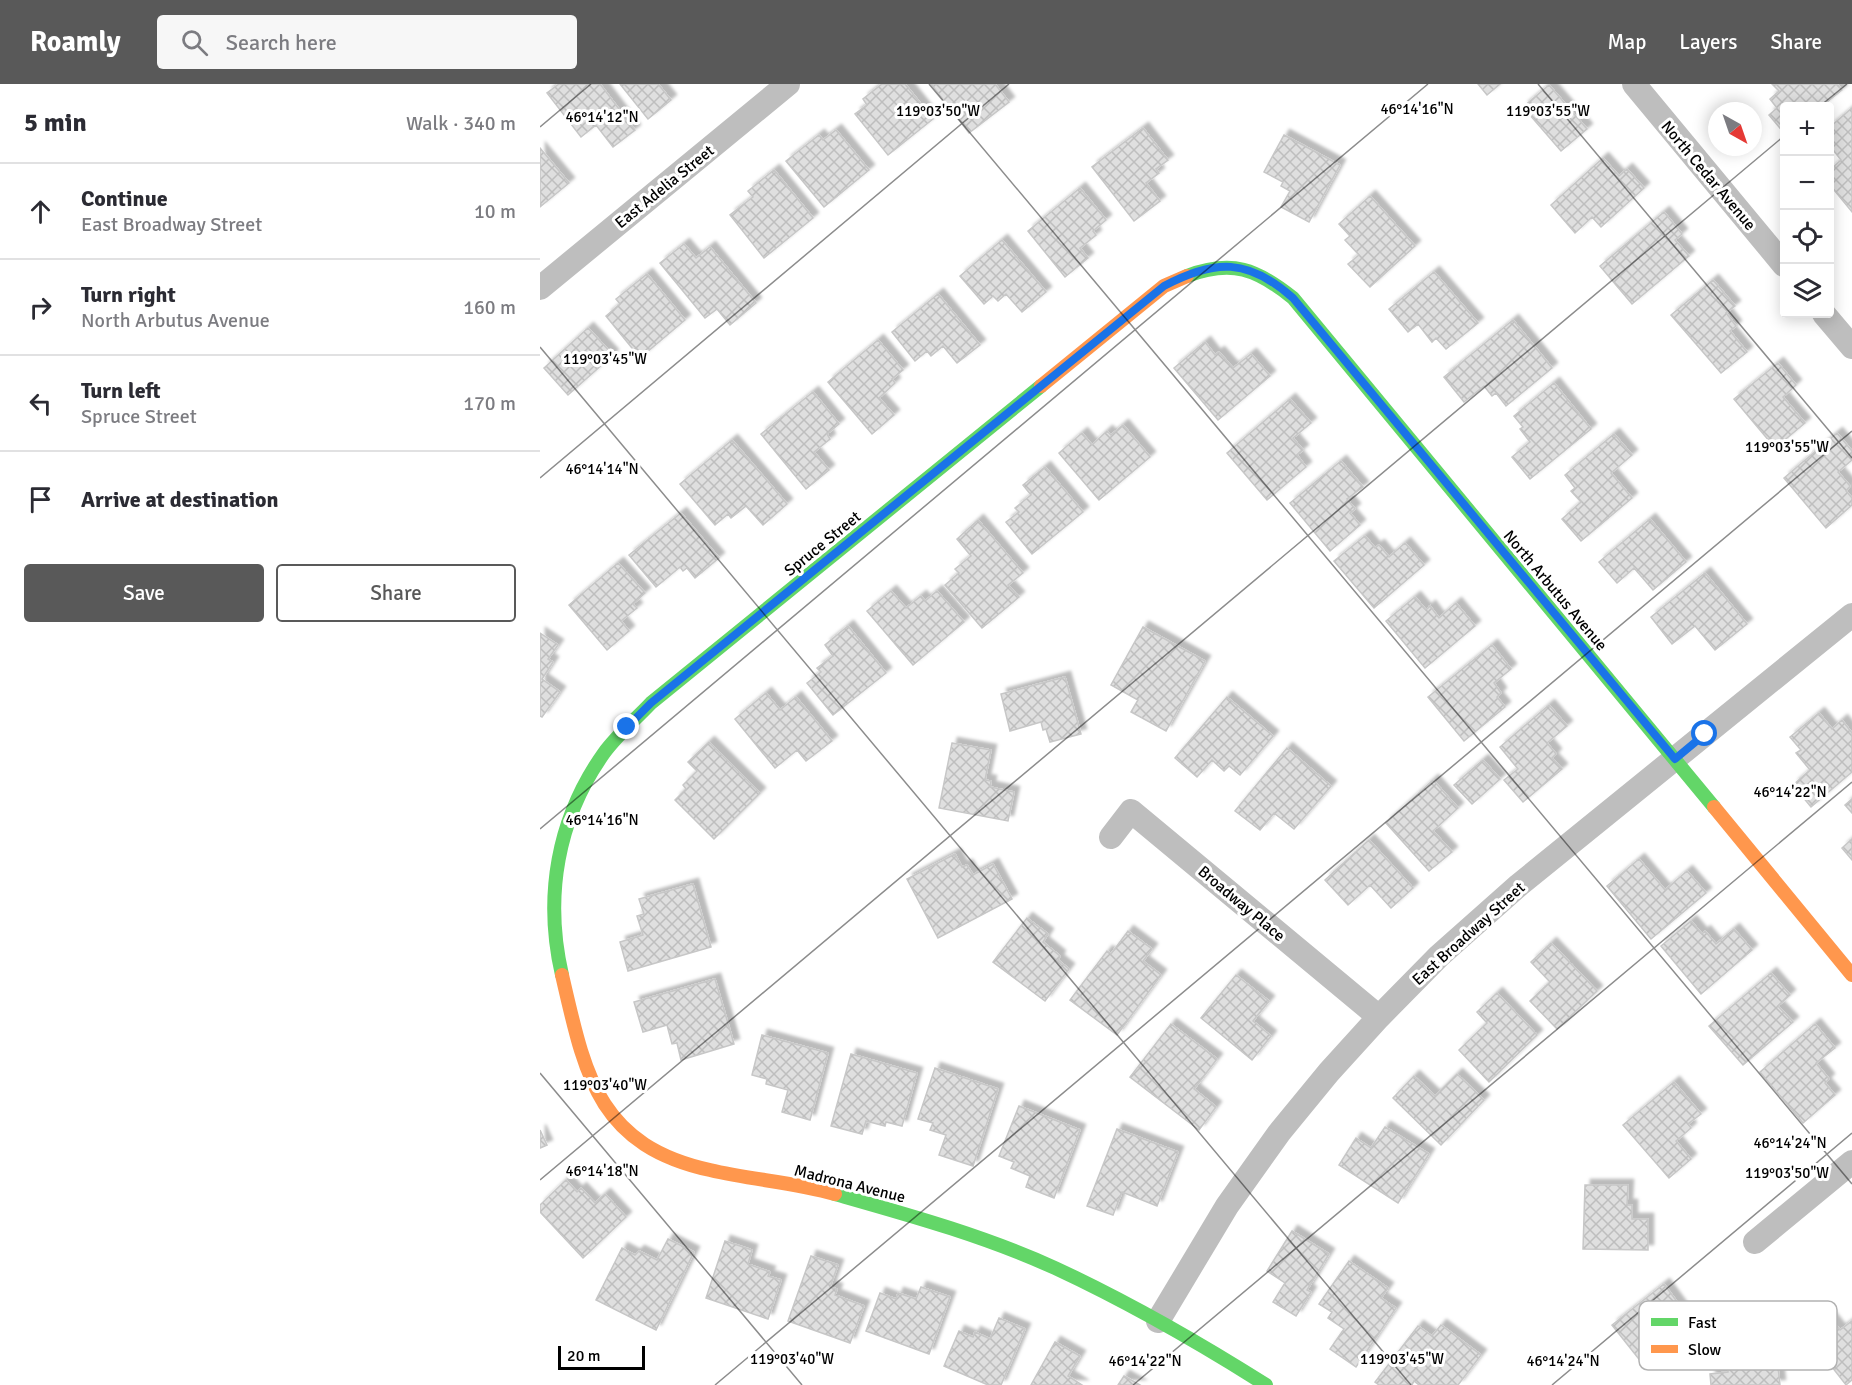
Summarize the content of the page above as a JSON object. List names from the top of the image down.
{
  "streets": {
    "street": [
      "North Cedar Avenue",
      "East Adelia Street",
      "Spruce Street",
      "North Arbutus Avenue",
      "Broadway Place",
      "East Broadway Street",
      "Madrona Avenue"
    ]
  },
  "crossings": [
    ["Spruce Street", "North Arbutus Avenue"],
    ["Spruce Street", "Madrona Avenue"],
    ["North Arbutus Avenue", "East Broadway Street"],
    ["Broadway Place", "East Broadway Street"],
    ["East Broadway Street", "Madrona Avenue"]
  ],
  "legend": ["Fast", "Slow"],
  "scale_bar": "20 m",
  "north": "bottom right",
  "page": {
    "header": "Roamly",
    "search": "Search here",
    "nav": ["Map", "Layers", "Share"],
    "heading": ["5 min", "Walk · 340 m"],
    "map_buttons": ["+", "−"],
    "list": [
      ["Continue", "East Broadway Street", "10 m"],
      ["Turn right", "North Arbutus Avenue", "160 m"],
      ["Turn left", "Spruce Street", "170 m"],
      "Arrive at destination"
    ],
    "buttons": ["Save", "Share"],
    "scale": "20 m"
  },
  "coordinates": [
    "46°14'16\"N",
    "119°03'50\"W",
    "119°03'55\"W",
    "46°14'12\"N",
    "119°03'45\"W",
    "46°14'14\"N",
    "46°14'22\"N",
    "119°03'40\"W",
    "46°14'24\"N",
    "46°14'18\"N"
  ]
}
